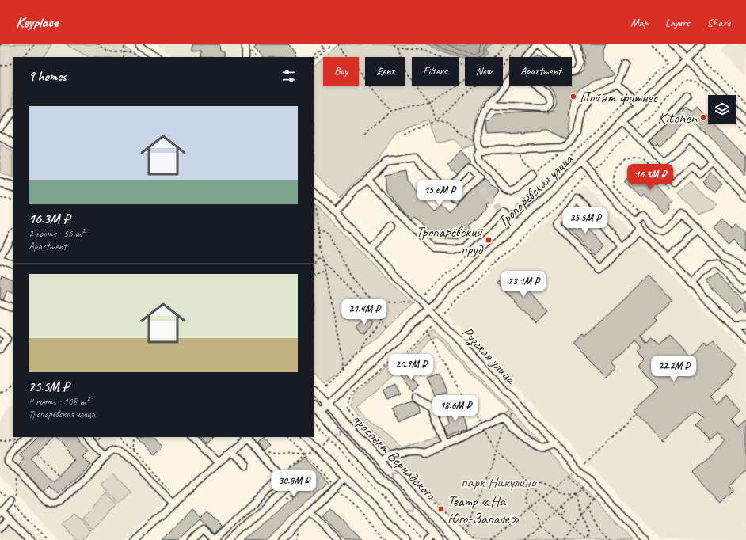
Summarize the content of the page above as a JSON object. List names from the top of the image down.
{
  "streets": {
    "main road": ["проспект Вернадского"],
    "street": ["Тропарёвская улица", "Рузская улица"]
  },
  "crossings": [
    ["Тропарёвская улица", "Рузская улица"],
    ["Тропарёвская улица", "проспект Вернадского"]
  ],
  "parks": ["парк Никулино"],
  "places": {
    "other": ["Пойнт фитнес", "Kitchen"],
    "transit": ["Тропарёвский пруд", "Театр «На Юго-Западе»"]
  },
  "page": {
    "header": "Keyplace",
    "nav": ["Map", "Layers", "Share"],
    "chip": [
      "Buy",
      "Rent",
      "Filters",
      "New",
      "Apartment"
    ],
    "heading": "9 homes",
    "list": [
      {
        "name": "16.3M ₽",
        "note": "2 rooms · 56 m² · Apartment"
      },
      {
        "name": "25.5M ₽",
        "note": "4 rooms · 108 m² · Тропарёвская улица"
      }
    ],
    "price": [
      "16.3M ₽",
      "15.6M ₽",
      "25.5M ₽",
      "23.1M ₽",
      "21.4M ₽",
      "20.9M ₽",
      "22.2M ₽",
      "18.6M ₽",
      "30.8M ₽"
    ]
  }
}
